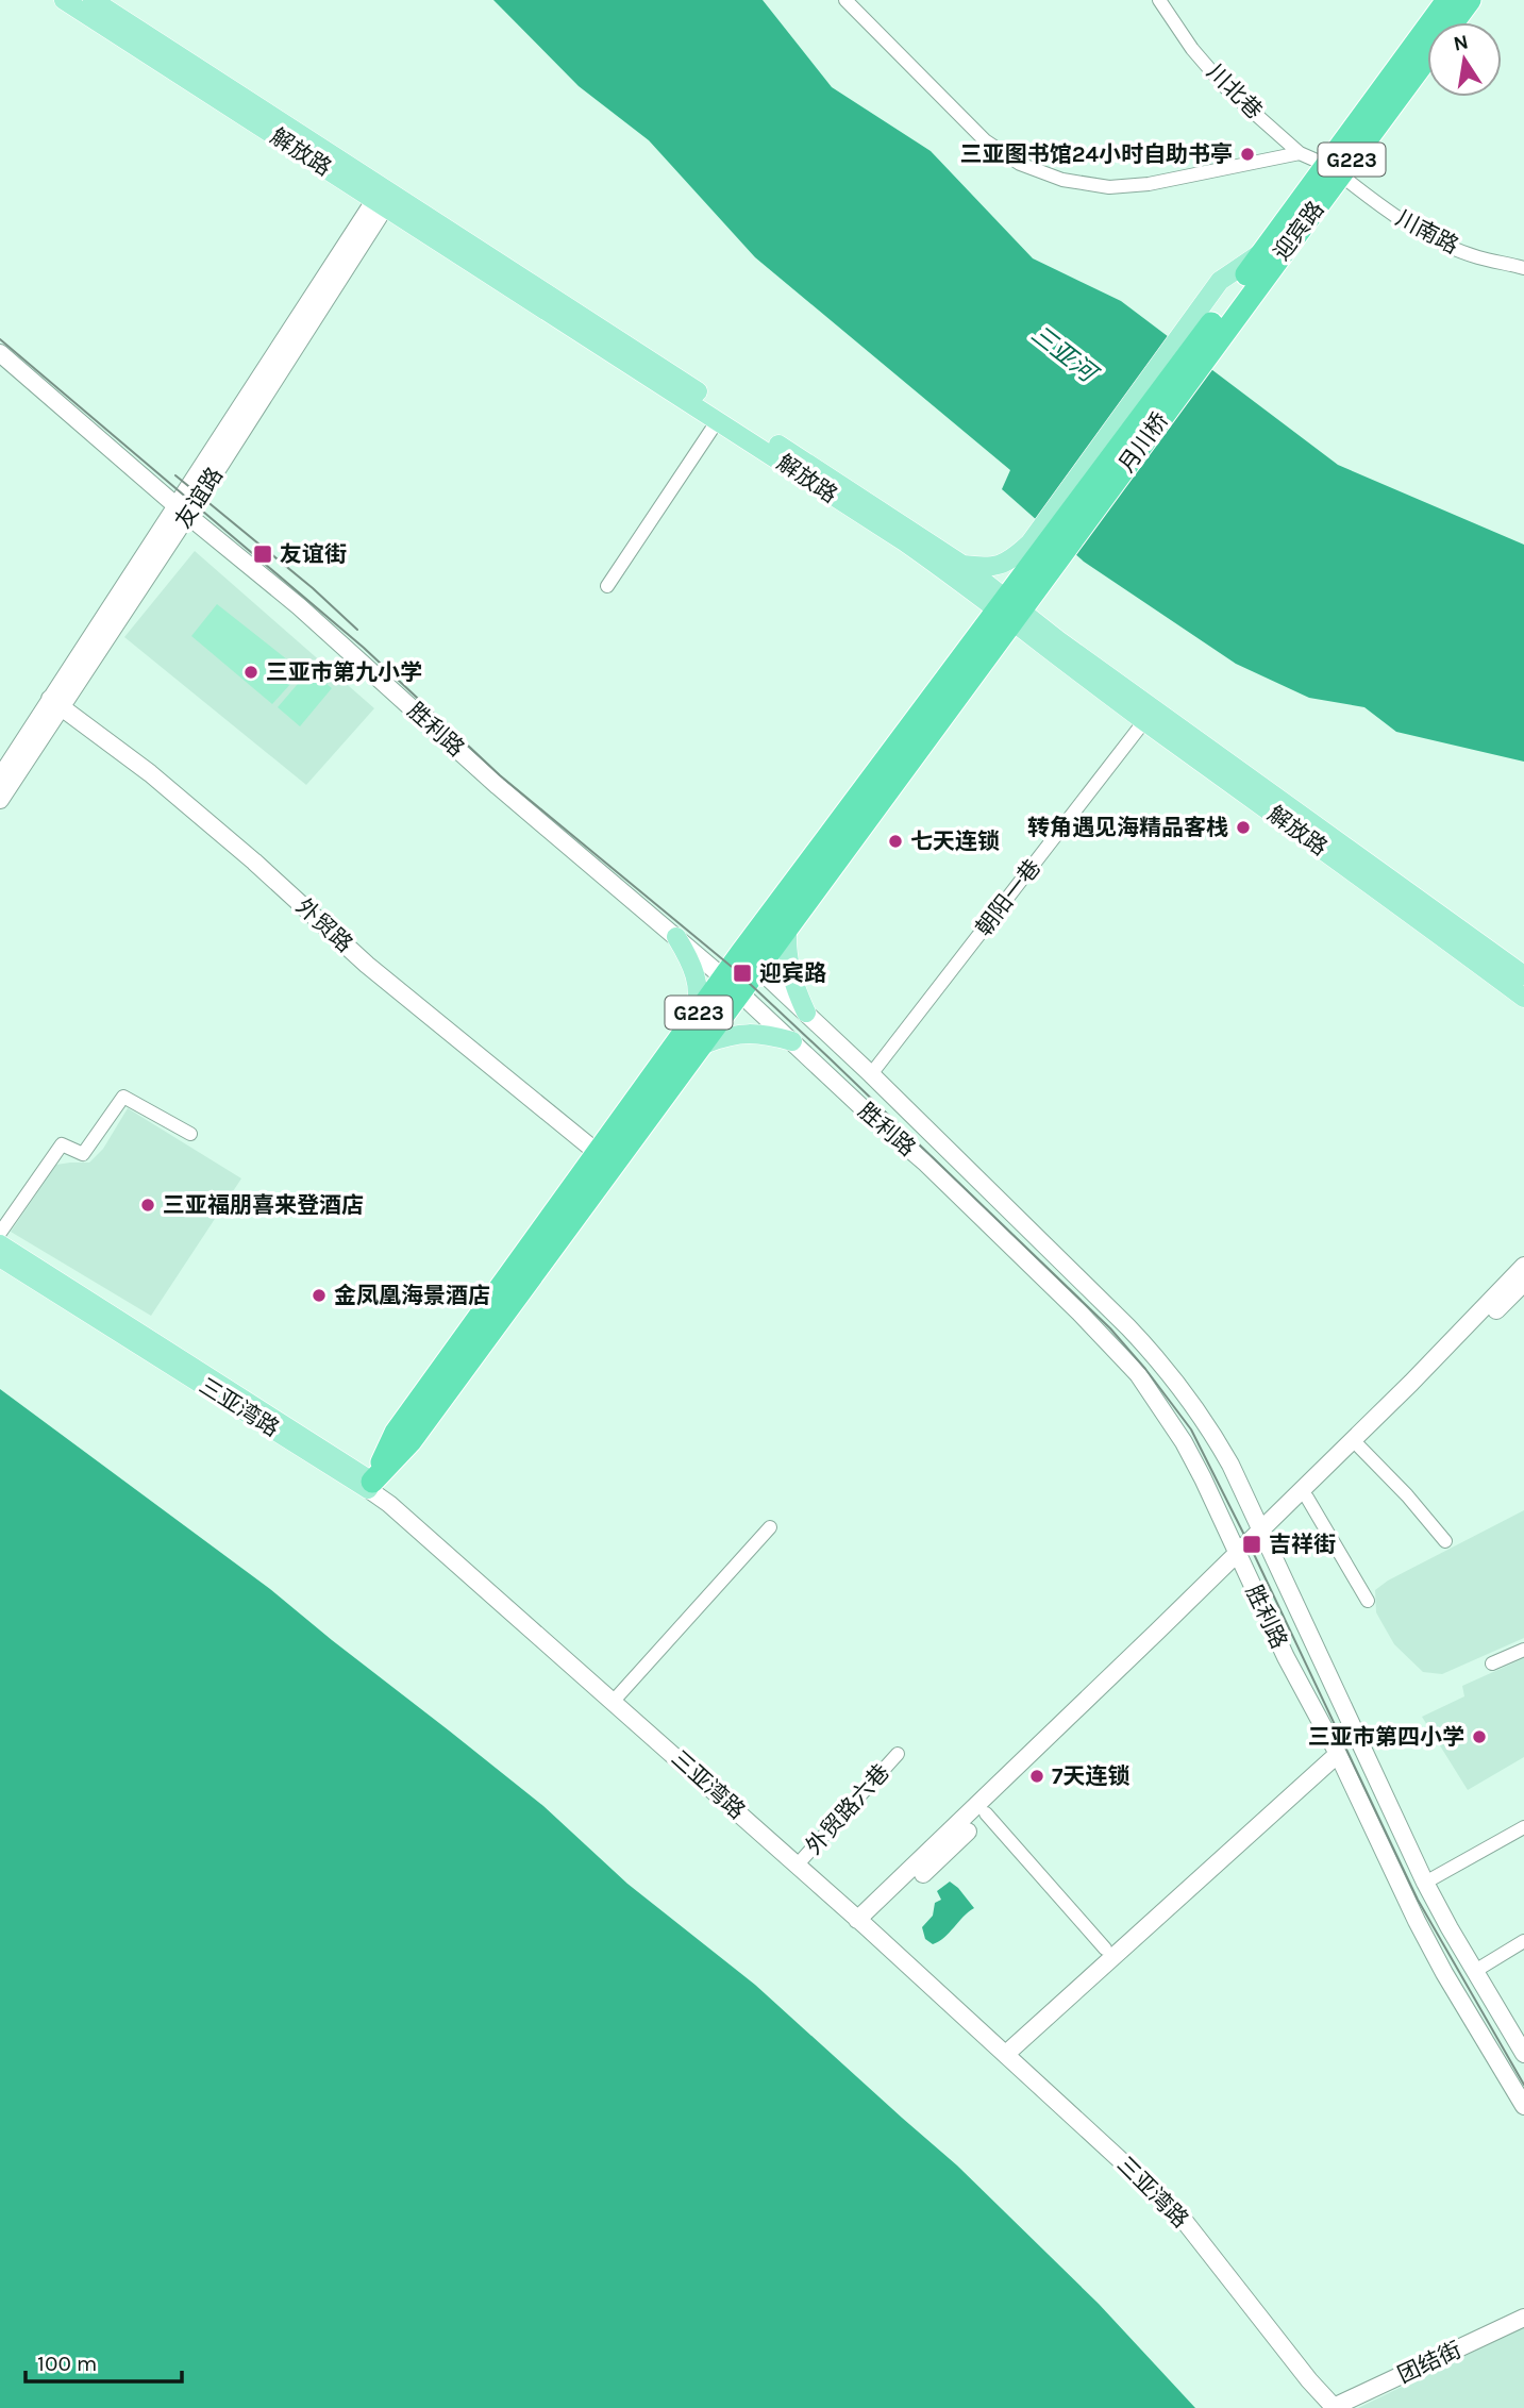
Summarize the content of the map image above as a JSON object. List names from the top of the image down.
{
  "streets": {
    "highway": ["G223", "迎宾路", "月川桥"],
    "main road": [
      "解放路",
      "友谊路",
      "胜利路",
      "外贸路",
      "三亚湾路",
      "团结街"
    ],
    "street": [
      "川北巷",
      "川南路",
      "朝阳一巷",
      "外贸路六巷"
    ]
  },
  "crossings": [
    ["川北巷", "迎宾路"],
    ["川北巷", "川南路"],
    ["解放路", "G223"],
    ["解放路", "友谊路"],
    ["解放路", "朝阳一巷"],
    ["G223", "月川桥"],
    ["G223", "胜利路"],
    ["G223", "外贸路"],
    ["G223", "三亚湾路"],
    ["迎宾路", "川南路"],
    ["迎宾路", "月川桥"],
    ["友谊路", "胜利路"],
    ["友谊路", "外贸路"],
    ["胜利路", "朝阳一巷"],
    ["三亚湾路", "外贸路六巷"],
    ["三亚湾路", "团结街"]
  ],
  "water": ["三亚河"],
  "places": {
    "other": [
      "三亚图书馆24小时自助书亭",
      "三亚市第九小学",
      "转角遇见海精品客栈",
      "七天连锁",
      "三亚福朋喜来登酒店",
      "金凤凰海景酒店",
      "三亚市第四小学",
      "7天连锁"
    ],
    "transit": ["友谊街", "迎宾路", "吉祥街"]
  },
  "scale_bar": "100 m",
  "north": "top"
}
